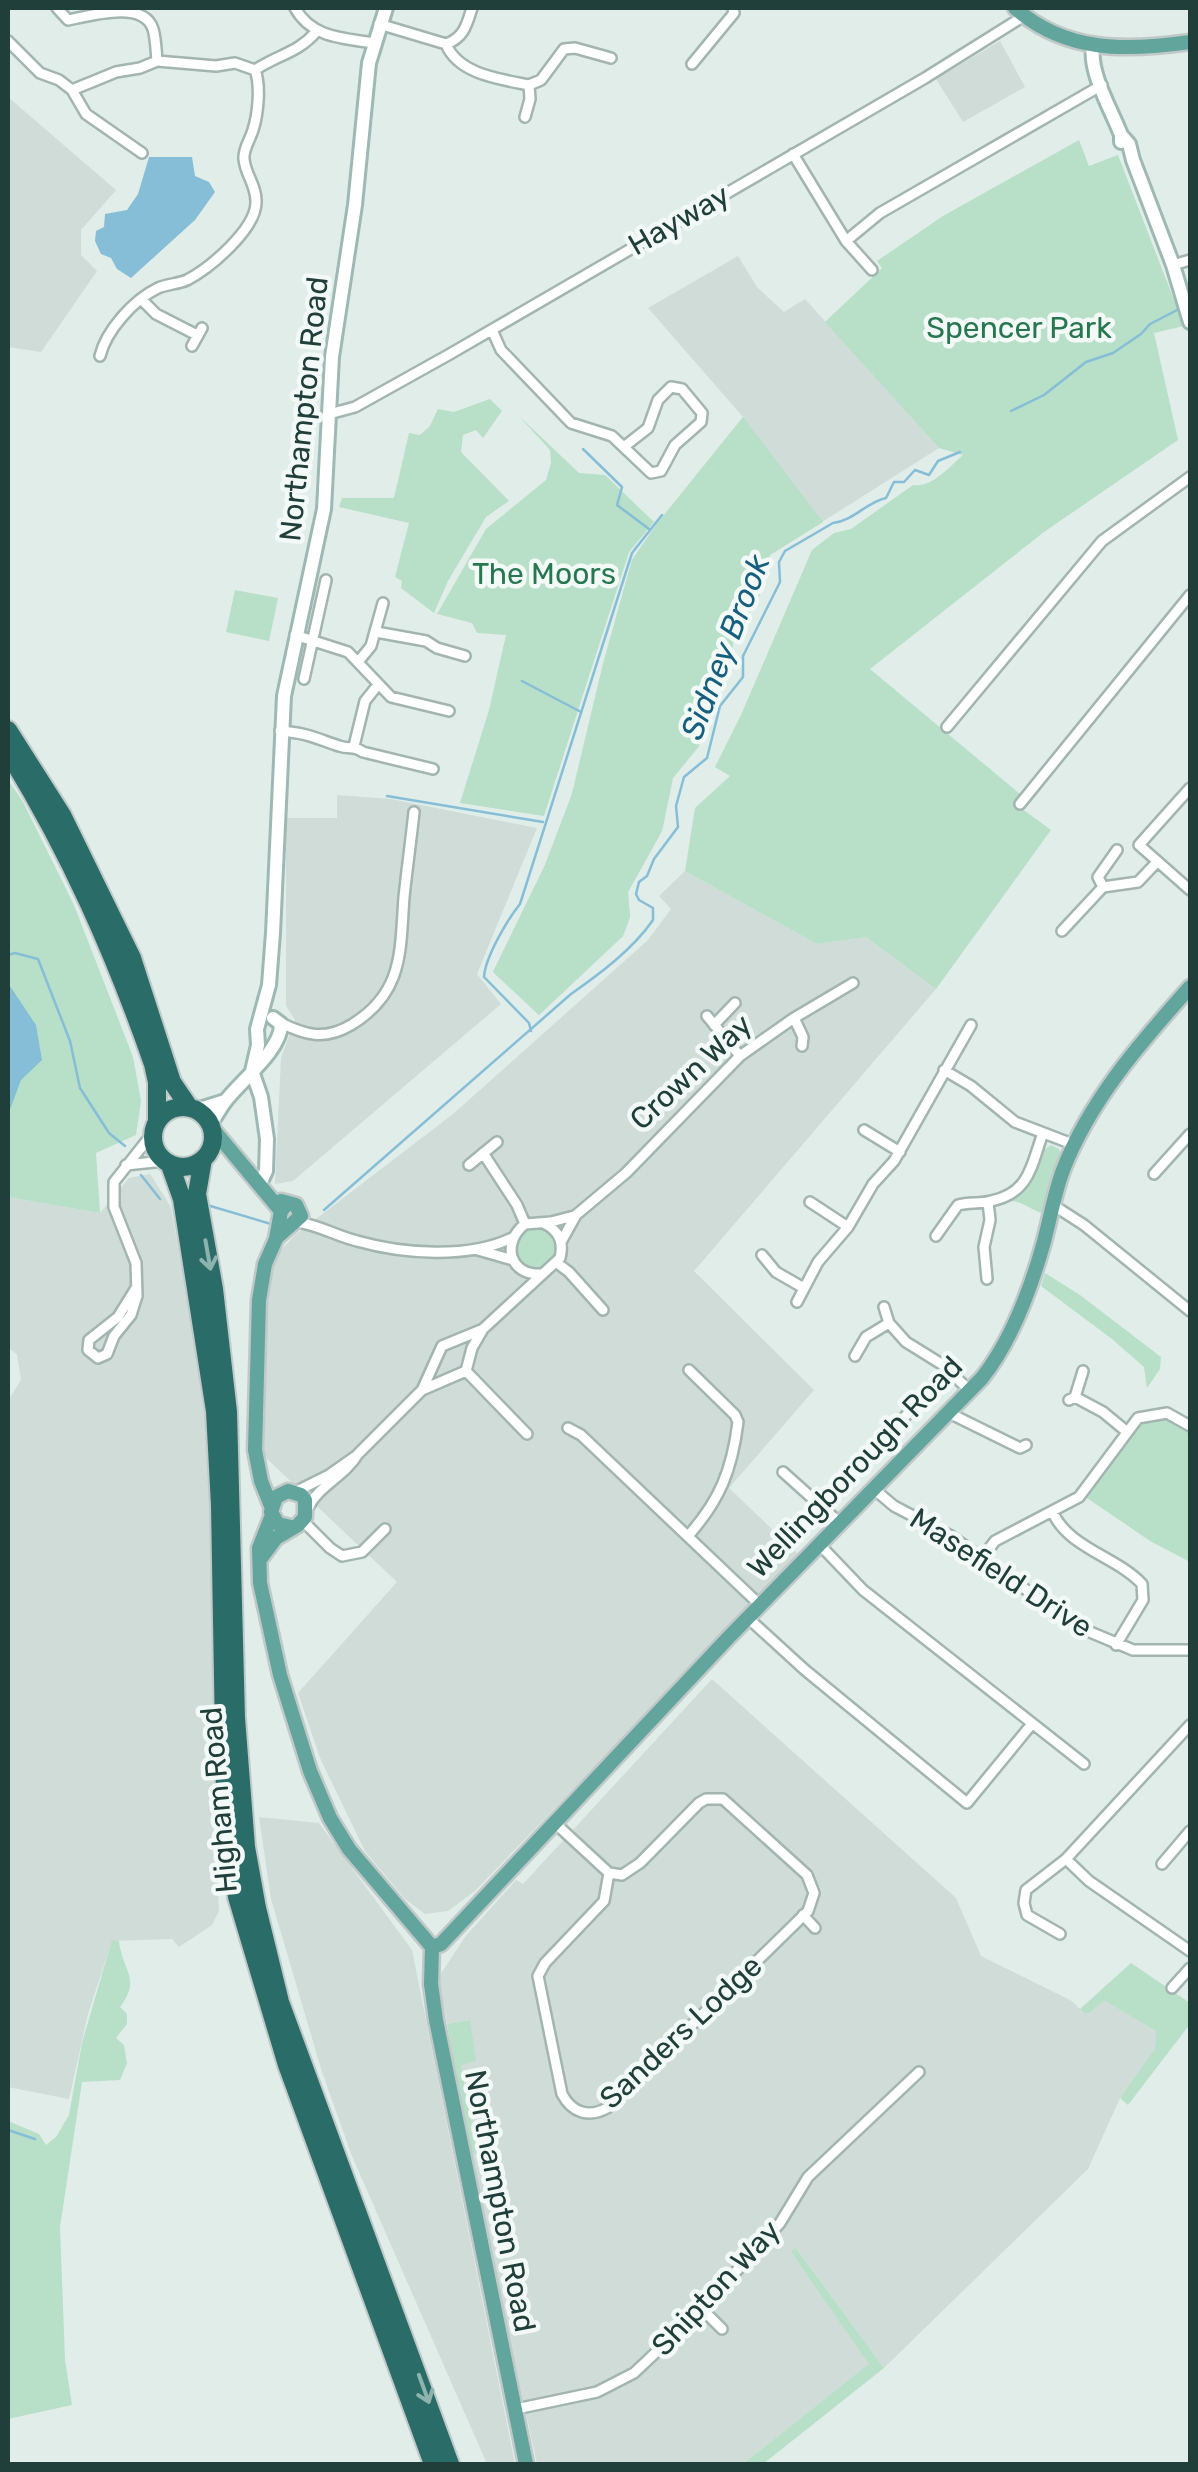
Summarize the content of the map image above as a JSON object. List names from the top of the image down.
{
  "streets": {
    "highway": ["Higham Road"],
    "main road": ["Northampton Road", "Wellingborough Road"],
    "street": [
      "Hayway",
      "Crown Way",
      "Masefield Drive",
      "Sanders Lodge",
      "Shipton Way"
    ]
  },
  "crossings": [
    ["Hayway", "Northampton Road"],
    ["Northampton Road", "Wellingborough Road"],
    ["Northampton Road", "Shipton Way"],
    ["Wellingborough Road", "Masefield Drive"]
  ],
  "water": ["Sidney Brook"],
  "parks": ["Spencer Park", "The Moors"]
}
